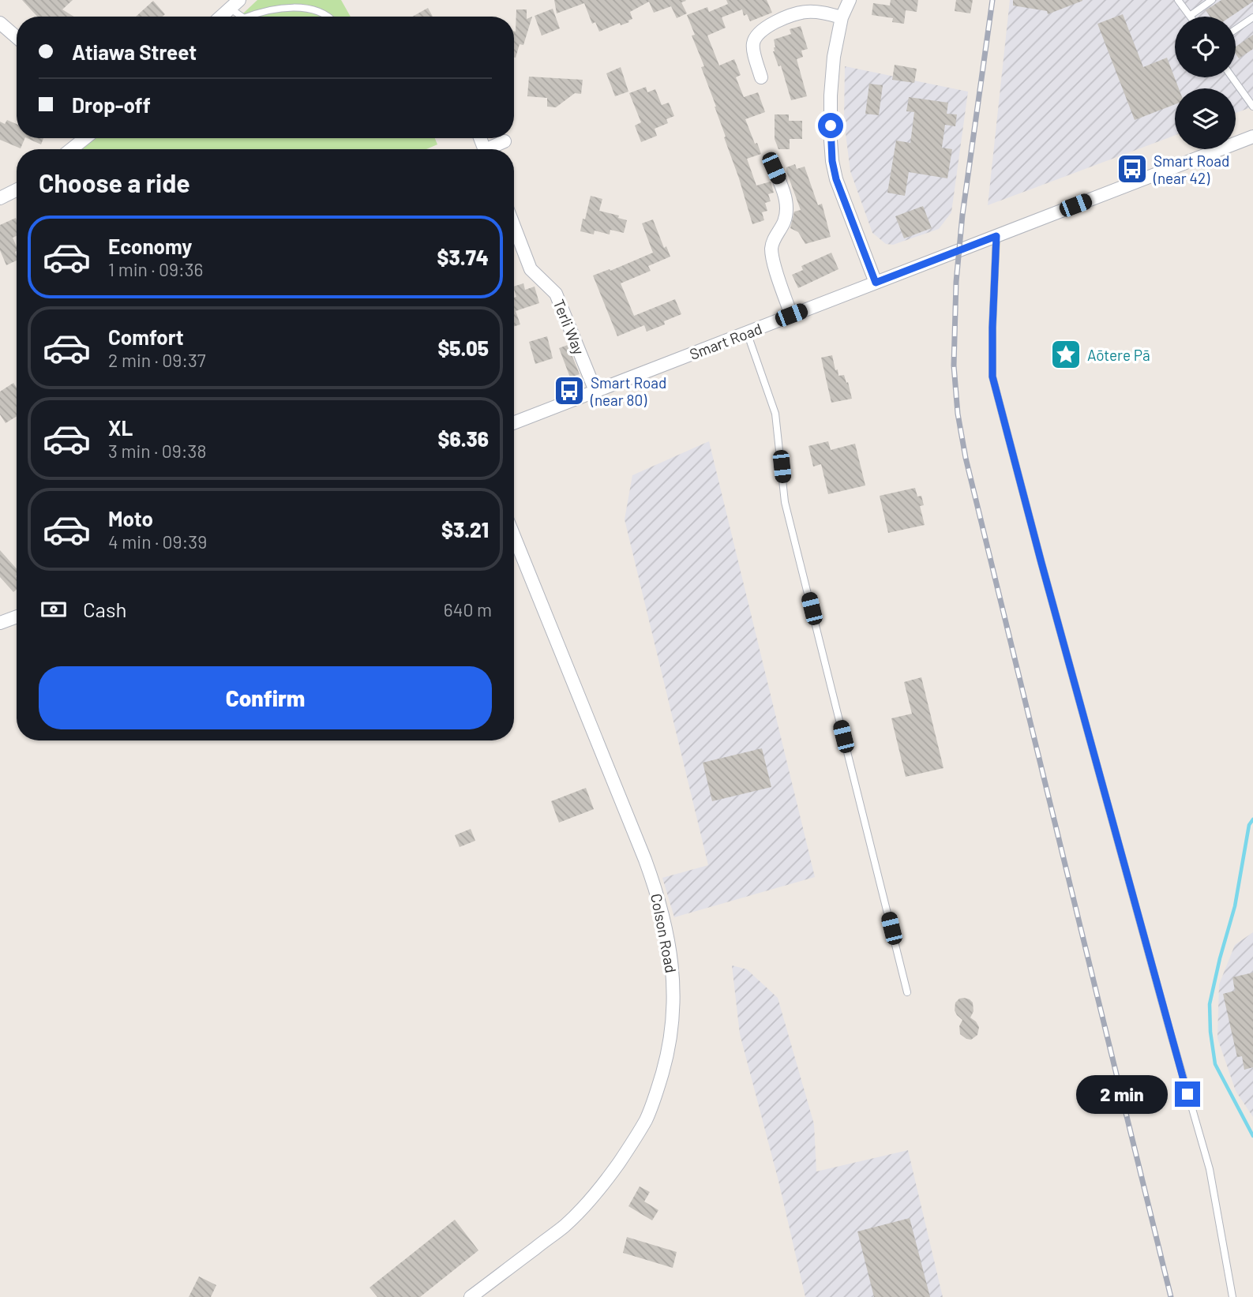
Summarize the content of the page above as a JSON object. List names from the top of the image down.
{
  "streets": {
    "street": ["Terli Way", "Smart Road", "Colson Road"]
  },
  "crossings": [
    ["Terli Way", "Smart Road"]
  ],
  "places": {
    "bus stop": ["Smart Road (near 42)", "Smart Road (near 80)"],
    "place": ["Aōtere Pā"]
  },
  "page": {
    "banner": ["Atiawa Street", "Drop-off"],
    "heading": "Choose a ride",
    "list": [
      {
        "name": "Economy",
        "note": "1 min · 09:36",
        "value": "$3.74"
      },
      {
        "name": "Comfort",
        "note": "2 min · 09:37",
        "value": "$5.05"
      },
      {
        "name": "XL",
        "note": "3 min · 09:38",
        "value": "$6.36"
      },
      {
        "name": "Moto",
        "note": "4 min · 09:39",
        "value": "$3.21"
      }
    ],
    "pay": ["Cash", "640 m"],
    "buttons": "Confirm",
    "bubble": "2 min"
  }
}
